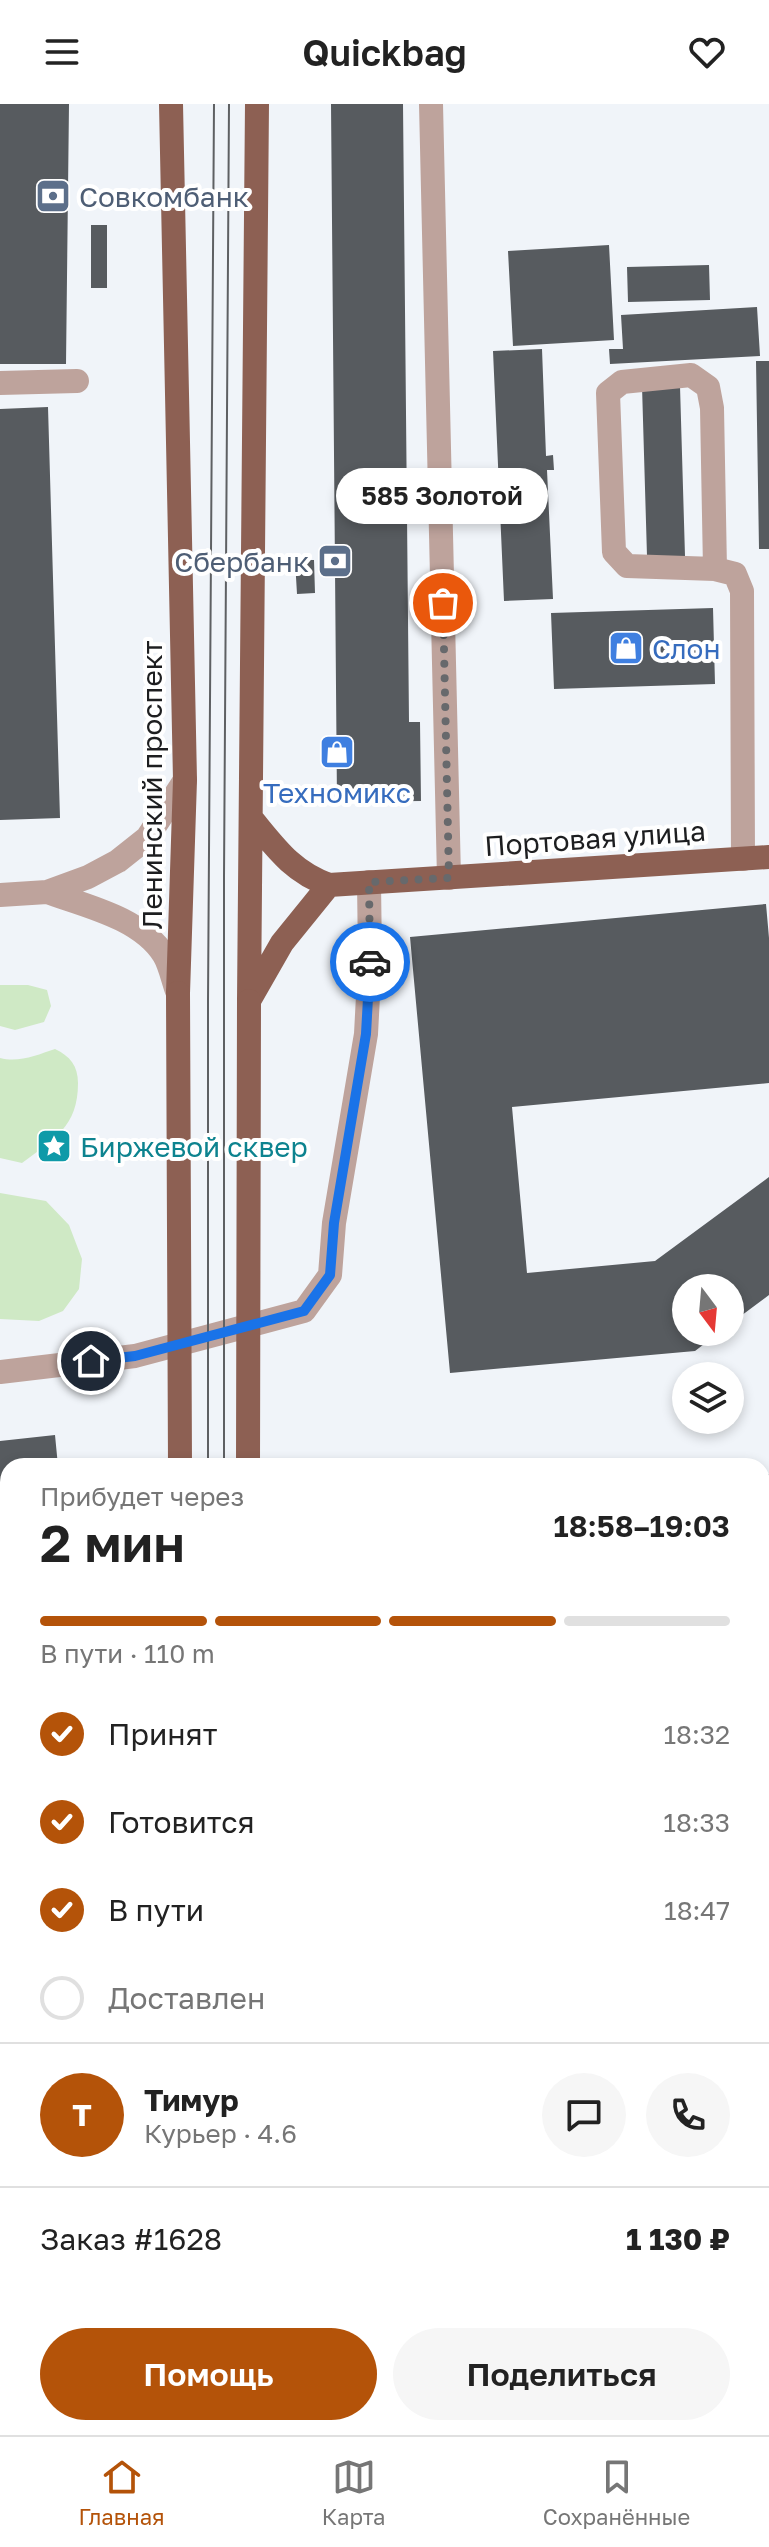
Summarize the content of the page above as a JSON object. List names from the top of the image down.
{
  "streets": {
    "main road": ["Ленинский проспект", "Портовая улица"]
  },
  "places": {
    "bank": ["Совкомбанк", "Сбербанк"],
    "other": ["585 Золотой"],
    "shop": ["Слон", "Техномикс"],
    "place": ["Биржевой сквер"]
  },
  "north": "bottom",
  "page": {
    "header": "Quickbag",
    "bubble": "585 Золотой",
    "heading": ["2 мин", "Прибудет через", "18:58–19:03"],
    "panel": [
      "Тимур",
      "Курьер · 4.6",
      "Заказ #1628",
      "1 130 ₽"
    ],
    "bar": "В пути · 110 m",
    "list": [
      ["Принят", "18:32"],
      ["Готовится", "18:33"],
      ["В пути", "18:47"],
      "Доставлен"
    ],
    "round": "Т",
    "buttons": ["Помощь", "Поделиться"],
    "tabs": ["Главная", "Карта", "Сохранённые"]
  }
}
